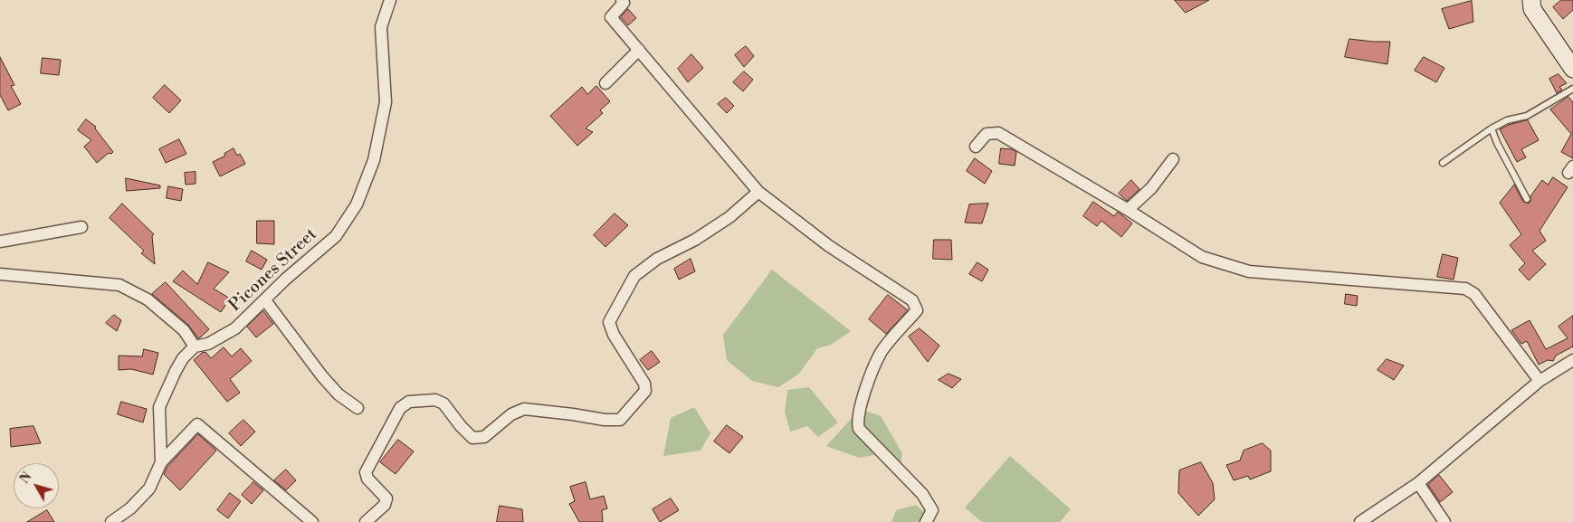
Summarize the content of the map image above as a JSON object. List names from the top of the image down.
{
  "streets": {
    "street": ["Picones Street"]
  },
  "north": "top left"
}
